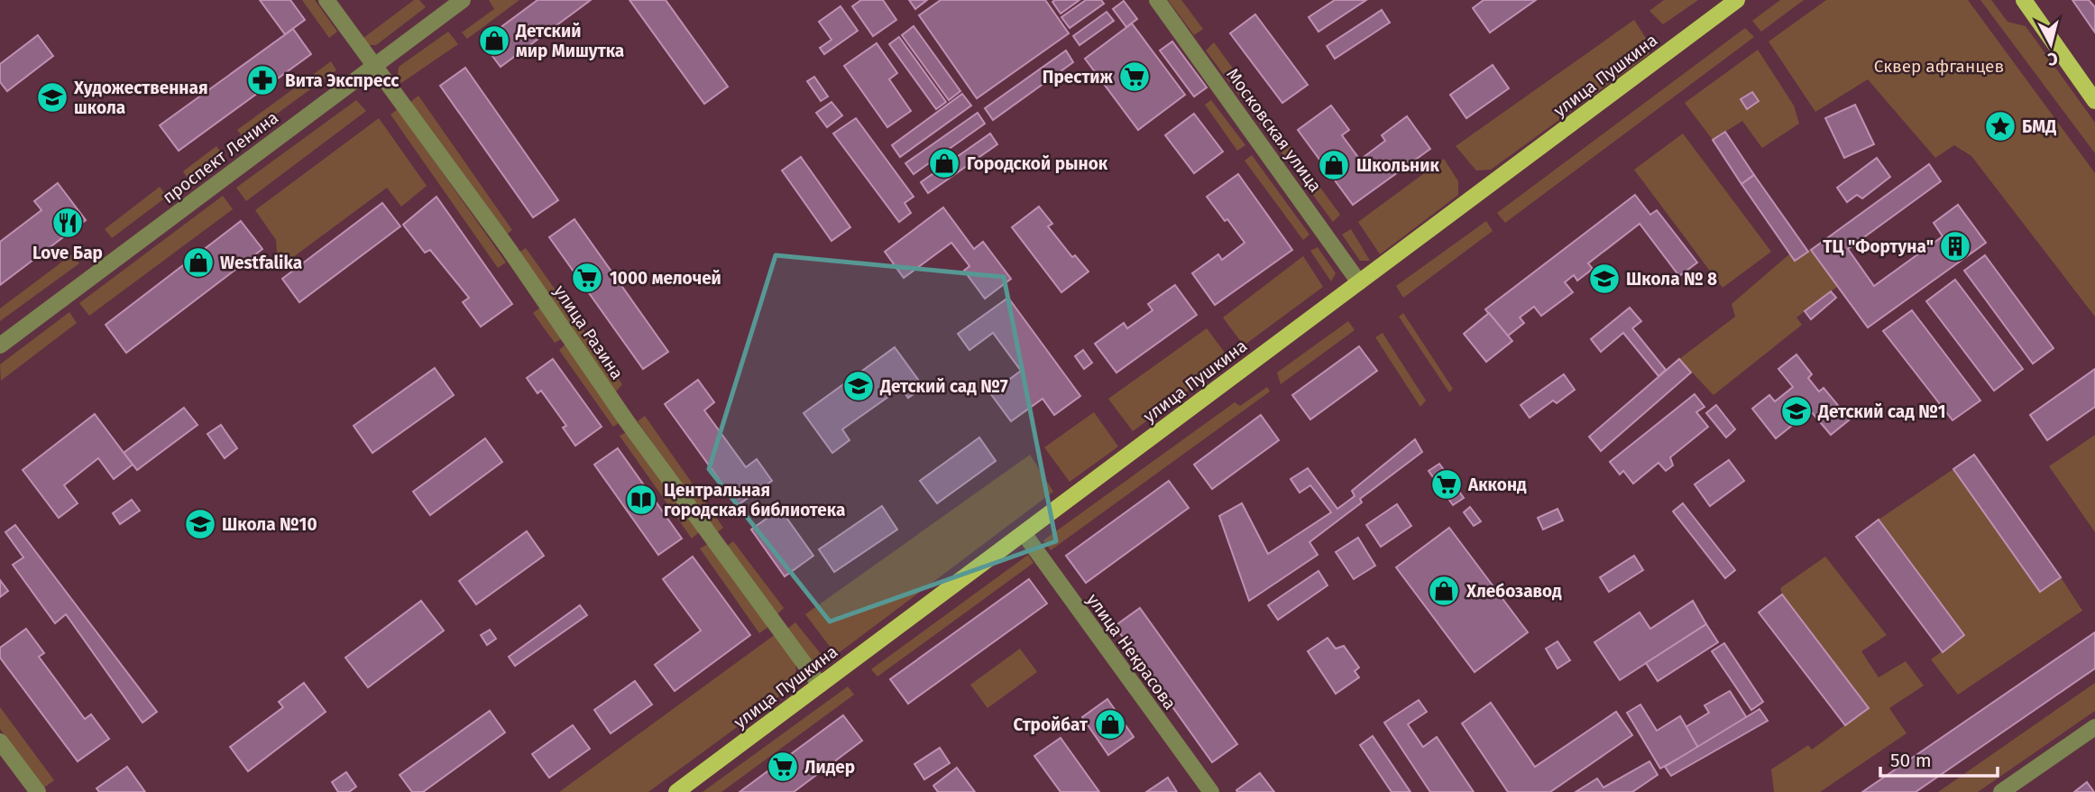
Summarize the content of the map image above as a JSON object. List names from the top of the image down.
{
  "streets": {
    "main road": ["улица Пушкина"],
    "street": [
      "Московская улица",
      "проспект Ленина",
      "улица Разина",
      "улица Некрасова"
    ]
  },
  "crossings": [
    ["улица Пушкина", "Московская улица"],
    ["улица Пушкина", "улица Разина"],
    ["улица Пушкина", "улица Некрасова"],
    ["проспект Ленина", "улица Разина"]
  ],
  "parks": ["Сквер афганцев"],
  "places": {
    "shop": [
      "Детский мир Мишутка",
      "Городской рынок",
      "Школьник",
      "Westfalika",
      "Хлебозавод",
      "Стройбат"
    ],
    "supermarket": [
      "Престиж",
      "1000 мелочей",
      "Акконд",
      "Лидер"
    ],
    "pharmacy": ["Вита Экспресс"],
    "school or university": [
      "Художественная школа",
      "Школа № 8",
      "Детский сад №7",
      "Детский сад №1",
      "Школа №10"
    ],
    "place": ["БМД"],
    "restaurant": ["Love Бар"],
    "building": ["ТЦ \"Фортуна\""],
    "library": ["Центральная городская библиотека"]
  },
  "scale_bar": "50 m",
  "north": "bottom"
}
